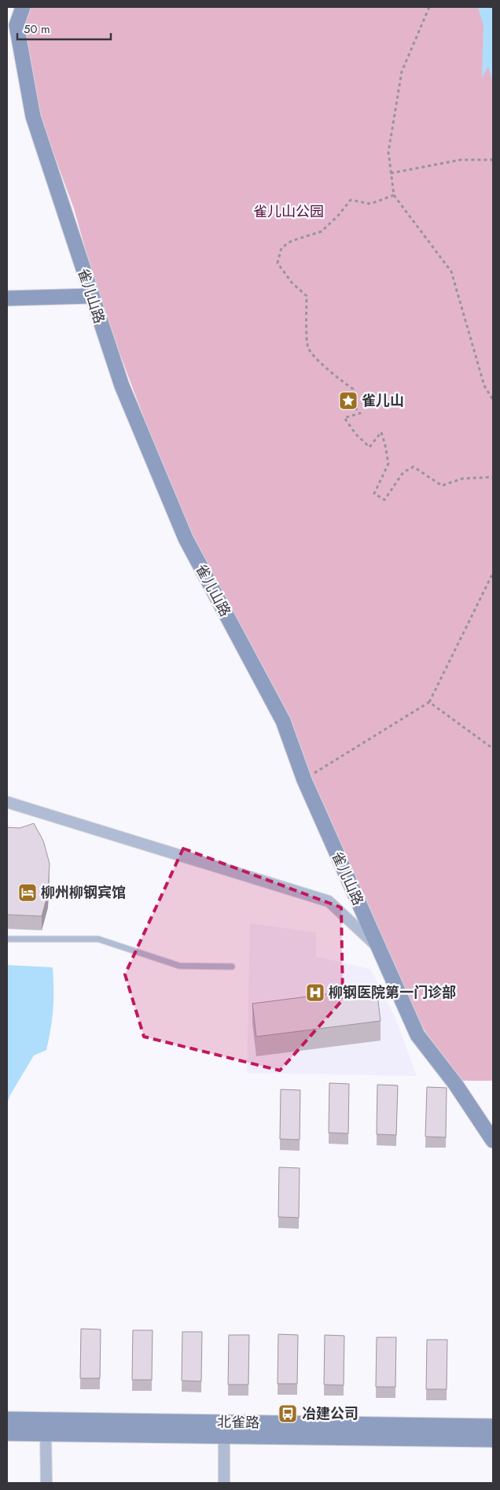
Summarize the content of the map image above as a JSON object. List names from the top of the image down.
{
  "streets": {
    "street": ["雀儿山路", "北雀路"]
  },
  "parks": ["雀儿山公园"],
  "places": {
    "place": ["雀儿山"],
    "hotel": ["柳州柳钢宾馆"],
    "hospital": ["柳钢医院第一门诊部"],
    "bus stop": ["冶建公司"]
  },
  "scale_bar": "50 m"
}
